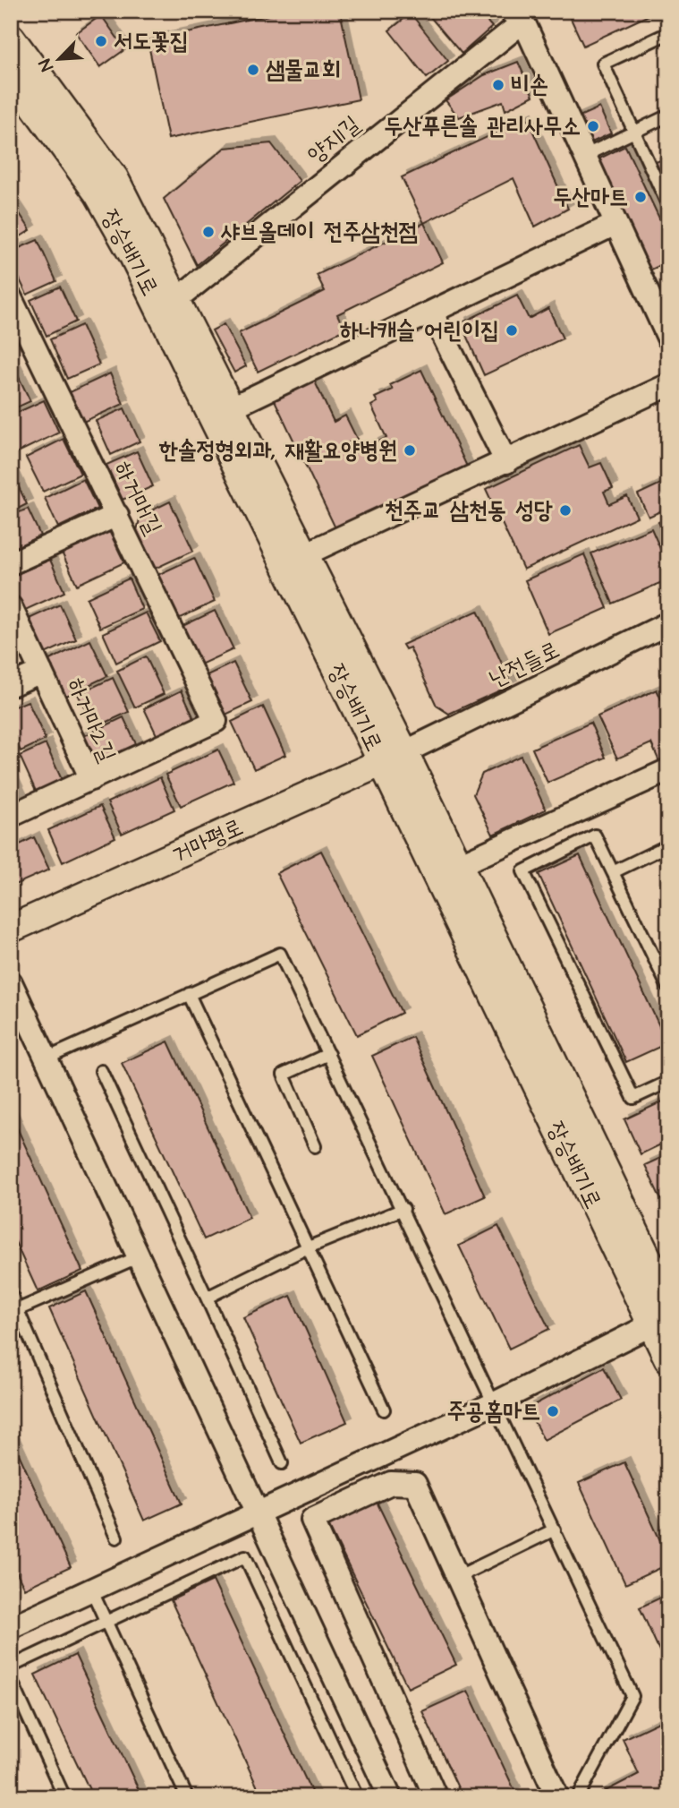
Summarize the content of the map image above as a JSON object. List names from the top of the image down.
{
  "streets": {
    "street": [
      "양지1길",
      "장승배기로",
      "하거마1길",
      "난전들로",
      "하거마2길",
      "거마평로"
    ]
  },
  "crossings": [
    ["양지1길", "장승배기로"],
    ["장승배기로", "난전들로"],
    ["장승배기로", "거마평로"],
    ["하거마1길", "하거마2길"],
    ["난전들로", "거마평로"]
  ],
  "places": [
    "서도꽃집",
    "샘물교회",
    "비손",
    "두산푸른솔 관리사무소",
    "두산마트",
    "샤브올데이 전주삼천점",
    "하나캐슬 어린이집",
    "한솔정형외과, 재활요양병원",
    "천주교 삼천동 성당",
    "주공홈마트"
  ],
  "north": "bottom left"
}
